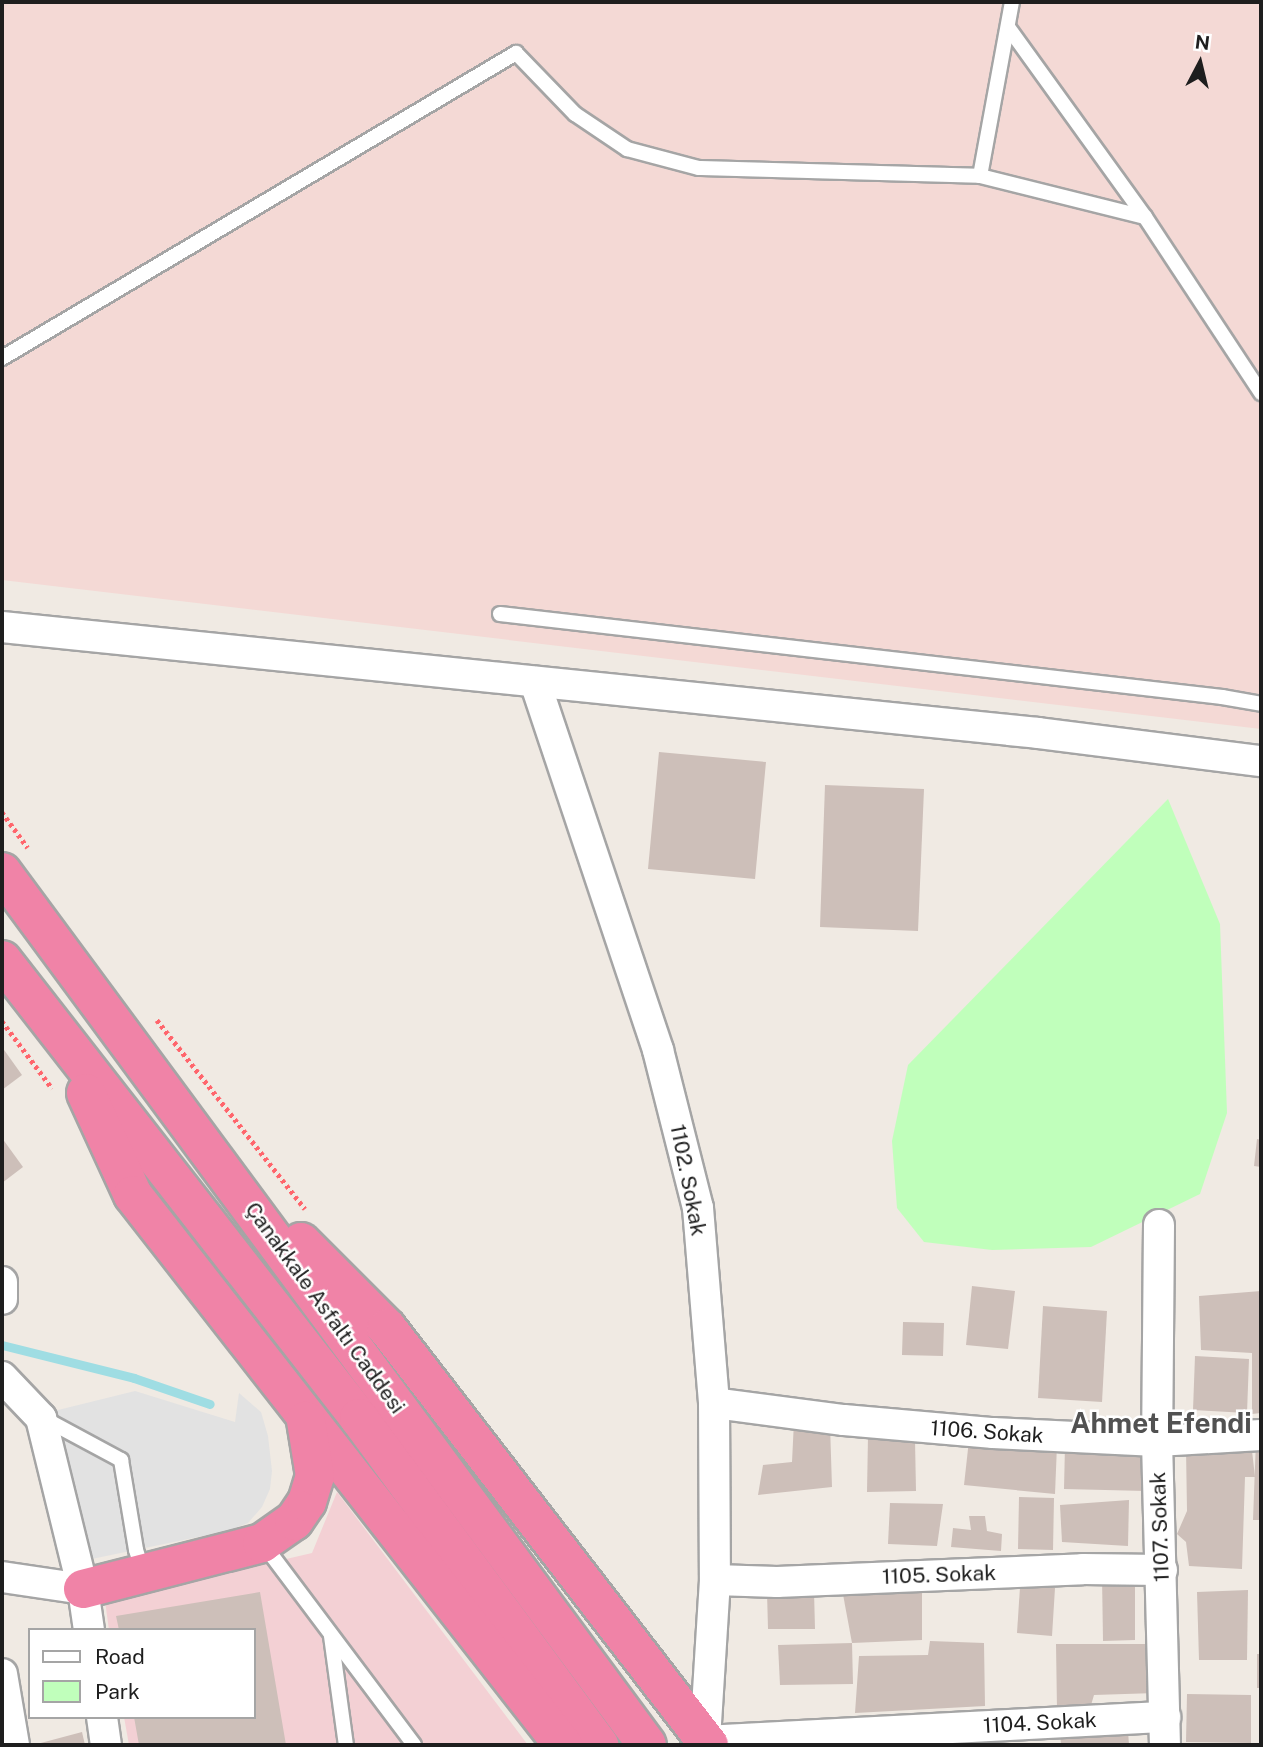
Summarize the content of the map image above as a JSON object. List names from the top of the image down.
{
  "streets": {
    "highway": ["Çanakkale Asfaltı Caddesi"],
    "street": [
      "1102. Sokak",
      "1106. Sokak",
      "1107. Sokak",
      "1105. Sokak",
      "1104. Sokak"
    ]
  },
  "crossings": [
    ["1102. Sokak", "1106. Sokak"],
    ["1102. Sokak", "1105. Sokak"],
    ["1102. Sokak", "1104. Sokak"],
    ["1106. Sokak", "1107. Sokak"],
    ["1107. Sokak", "1105. Sokak"],
    ["1107. Sokak", "1104. Sokak"]
  ],
  "districts": ["Ahmet Efendi"],
  "legend": ["Road", "Park"],
  "north": "top"
}
